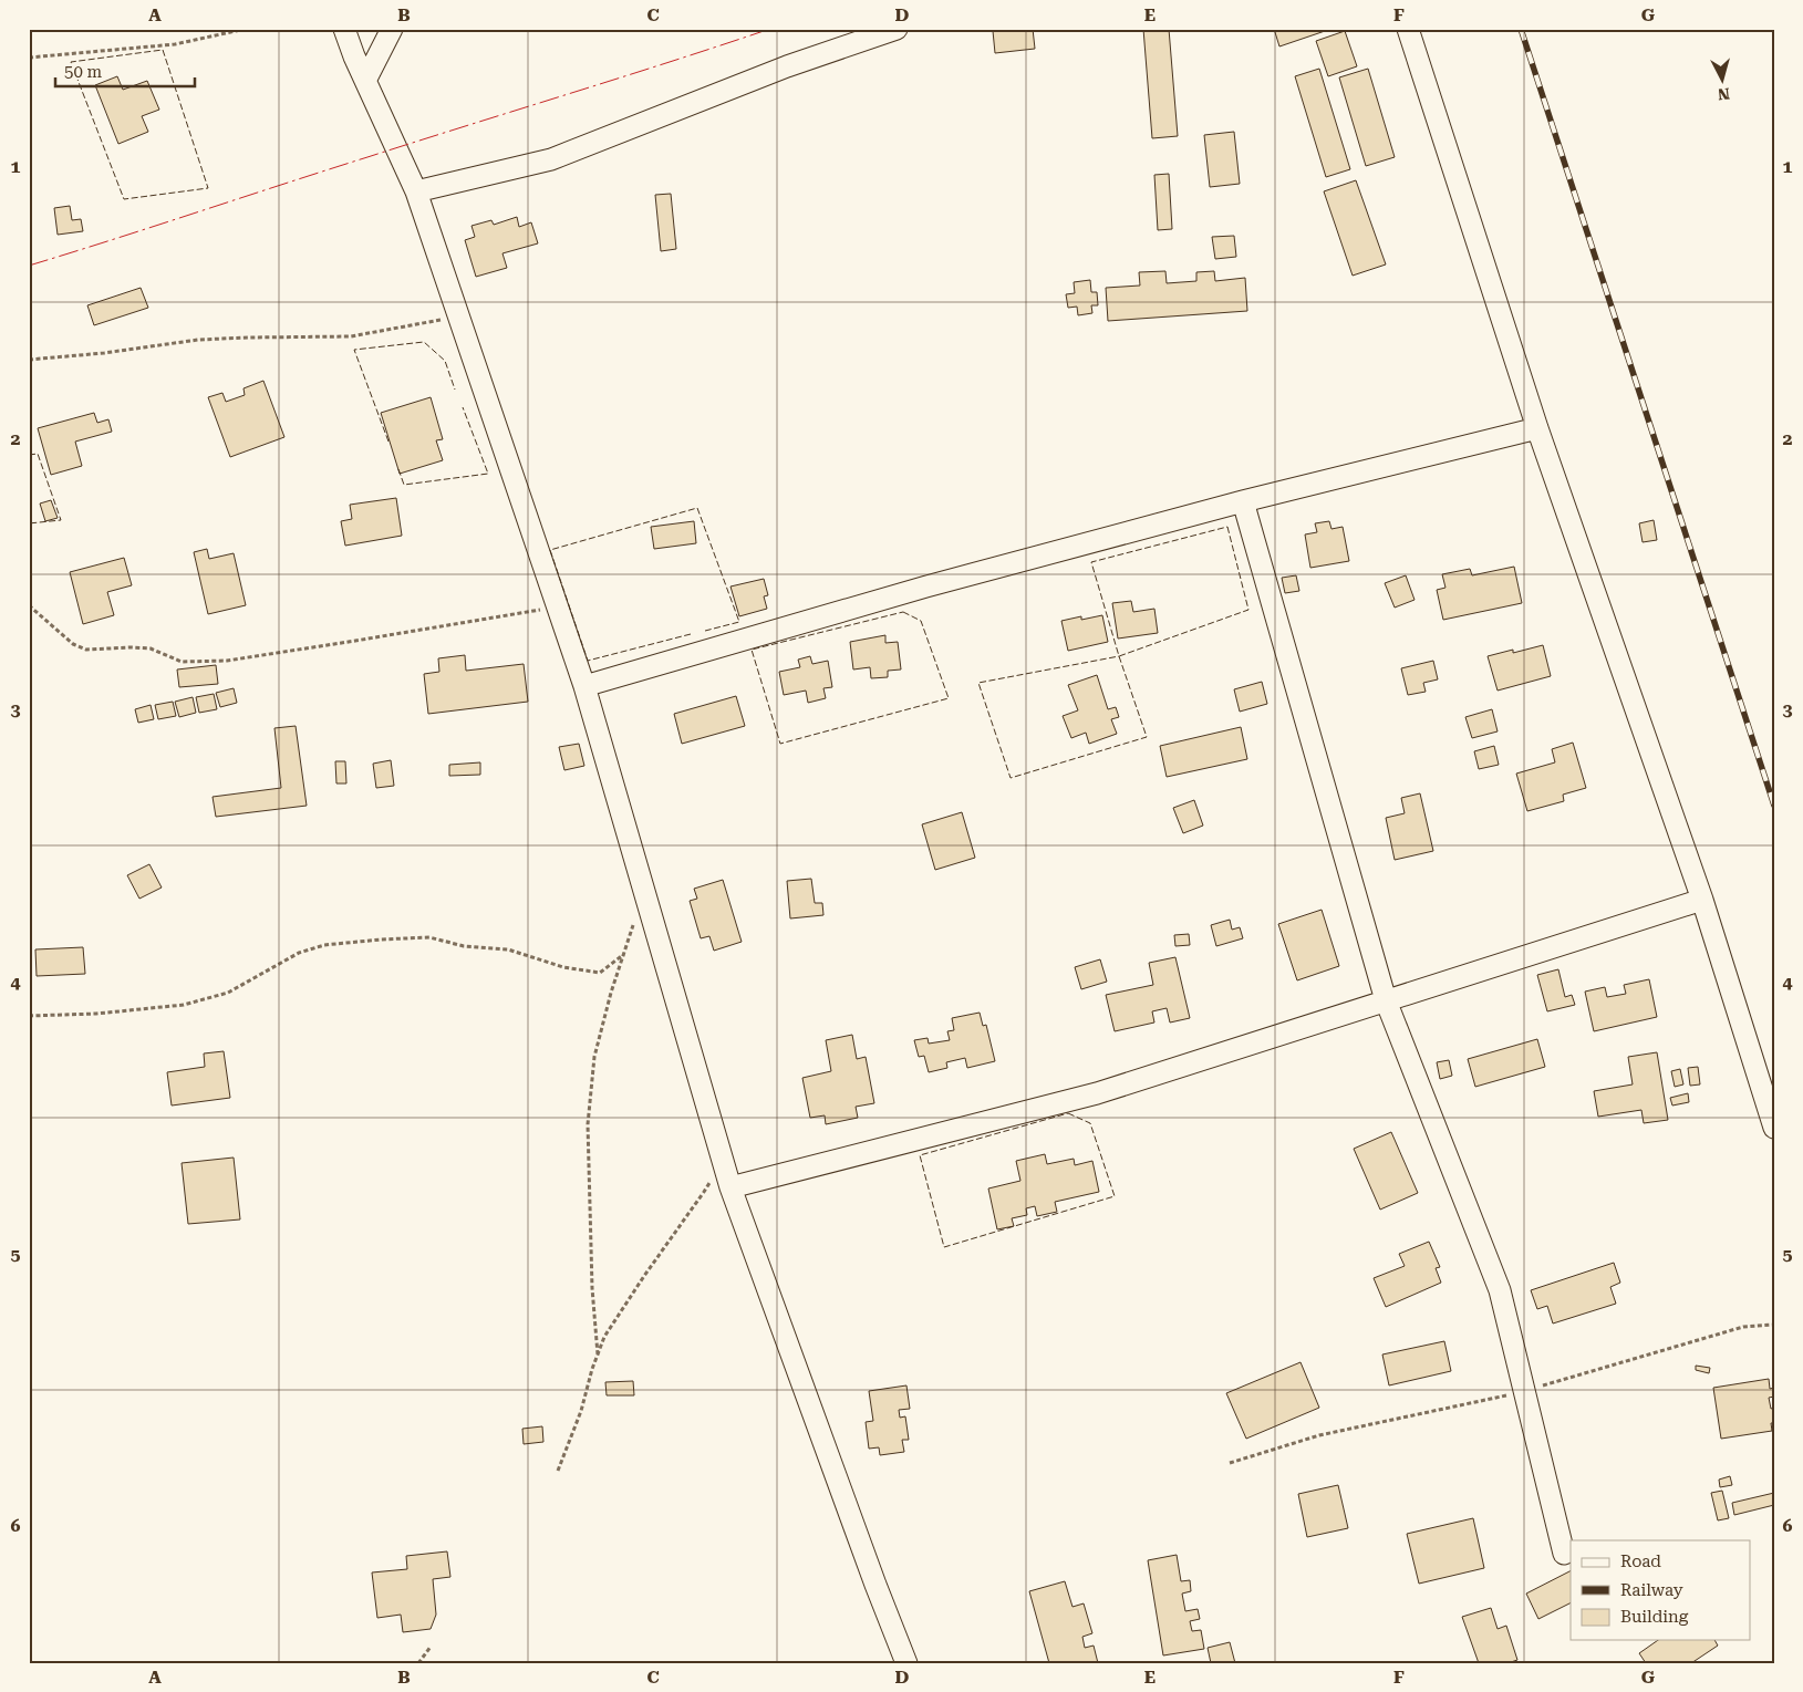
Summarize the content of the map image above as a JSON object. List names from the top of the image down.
{
  "legend": ["Road", "Railway", "Building"],
  "scale_bar": "50 m",
  "north": "bottom",
  "grid": {
    "columns": [
      "A",
      "B",
      "C",
      "D",
      "E",
      "F",
      "G"
    ],
    "rows": [
      "1",
      "2",
      "3",
      "4",
      "5",
      "6"
    ]
  }
}
